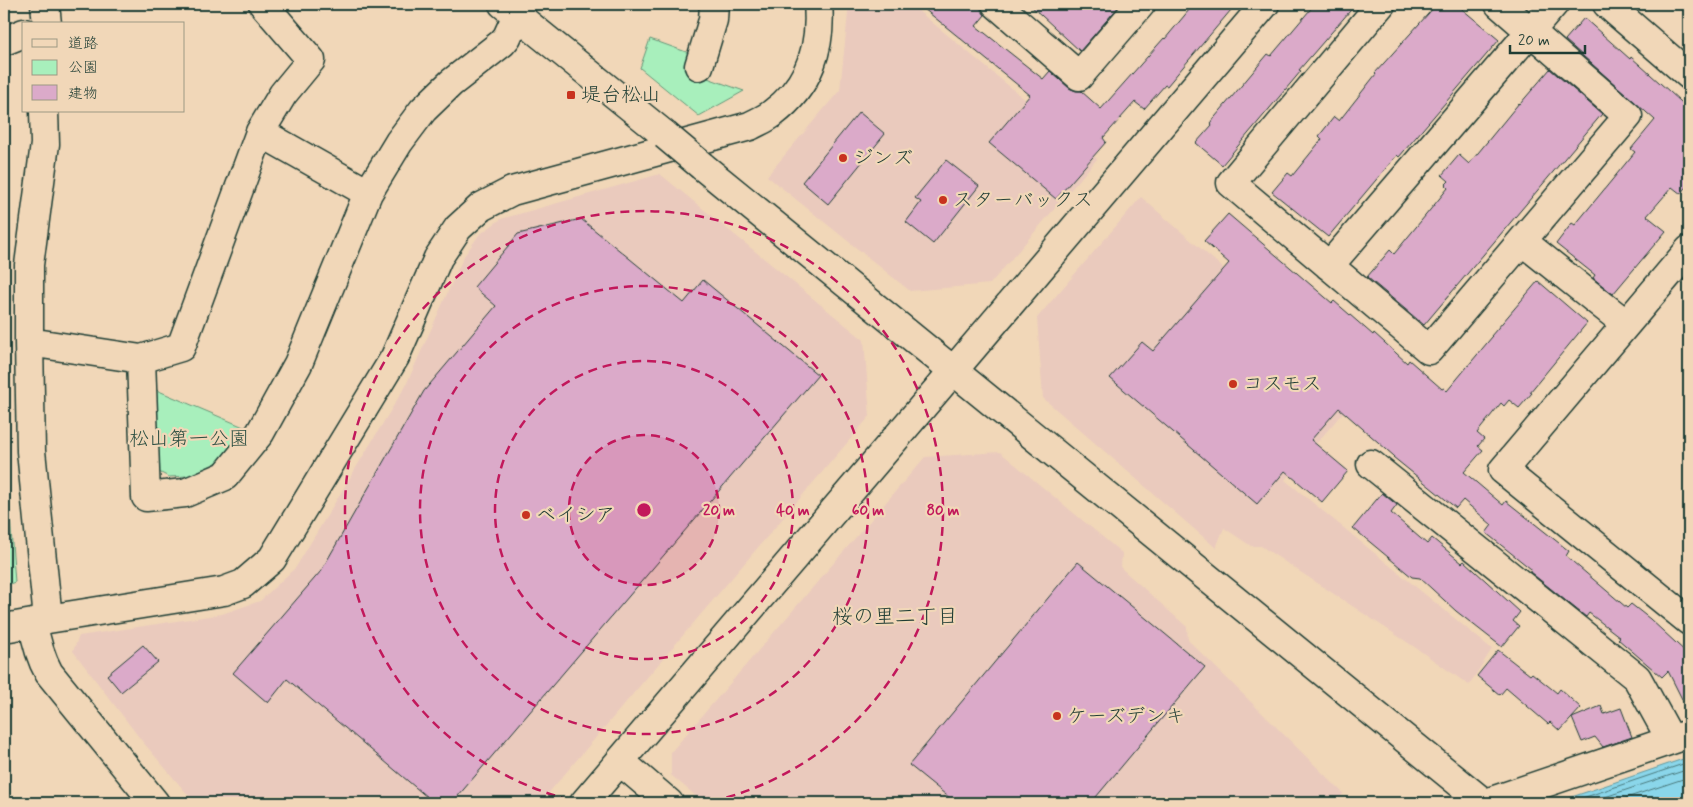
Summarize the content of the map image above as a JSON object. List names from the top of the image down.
{
  "districts": ["桜の里二丁目"],
  "parks": ["松山第一公園"],
  "places": {
    "transit": ["堤台松山"],
    "other": [
      "ジンズ",
      "スターバックス",
      "コスモス",
      "ベイシア",
      "ケーズデンキ"
    ]
  },
  "legend": ["道路", "公園", "建物"],
  "scale_bar": "20 m",
  "rings": [
    "20 m",
    "40 m",
    "60 m",
    "80 m"
  ]
}
